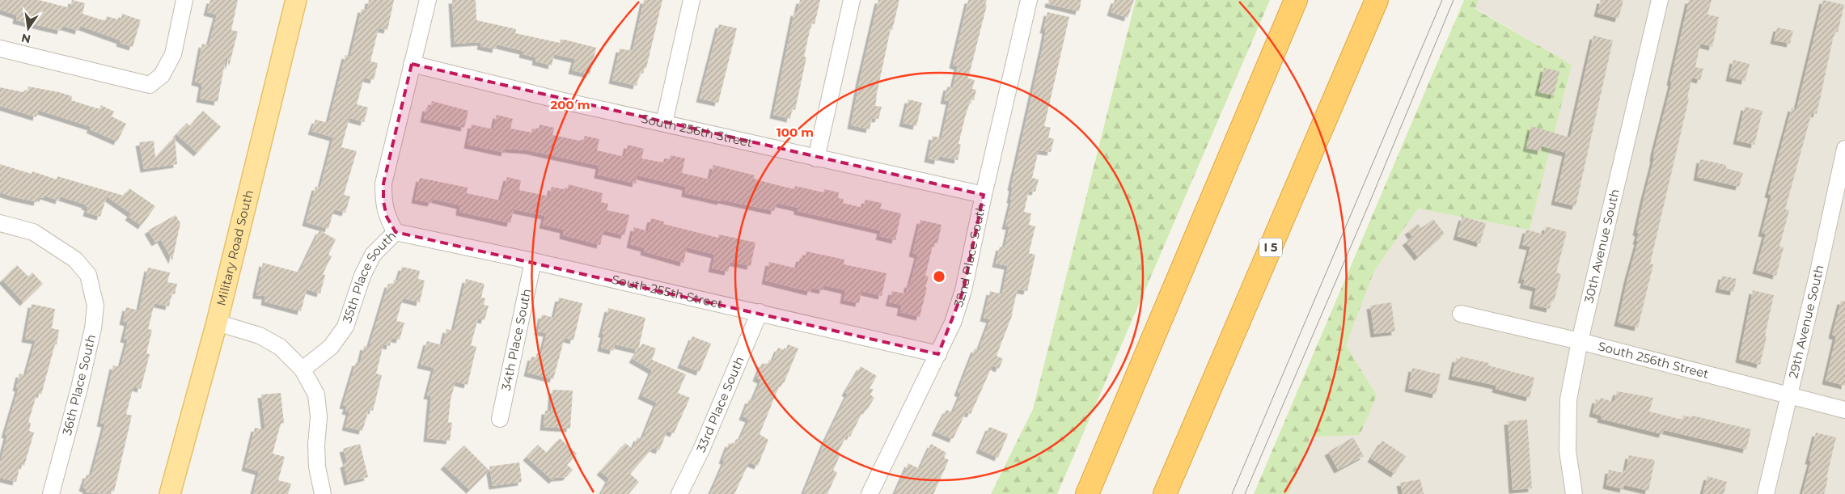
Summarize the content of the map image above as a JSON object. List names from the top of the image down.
{
  "streets": {
    "highway": ["I 5"],
    "main road": ["Military Road South"],
    "street": [
      "South 256th Street",
      "30th Avenue South",
      "32nd Place South",
      "35th Place South",
      "South 255th Street",
      "29th Avenue South",
      "34th Place South",
      "36th Place South",
      "33rd Place South"
    ]
  },
  "crossings": [
    ["South 256th Street", "30th Avenue South"],
    ["South 256th Street", "32nd Place South"],
    ["South 256th Street", "35th Place South"],
    ["South 256th Street", "29th Avenue South"],
    ["32nd Place South", "South 255th Street"],
    ["35th Place South", "South 255th Street"],
    ["South 255th Street", "34th Place South"],
    ["South 255th Street", "33rd Place South"]
  ],
  "north": "bottom",
  "rings": ["200 m", "100 m"]
}
